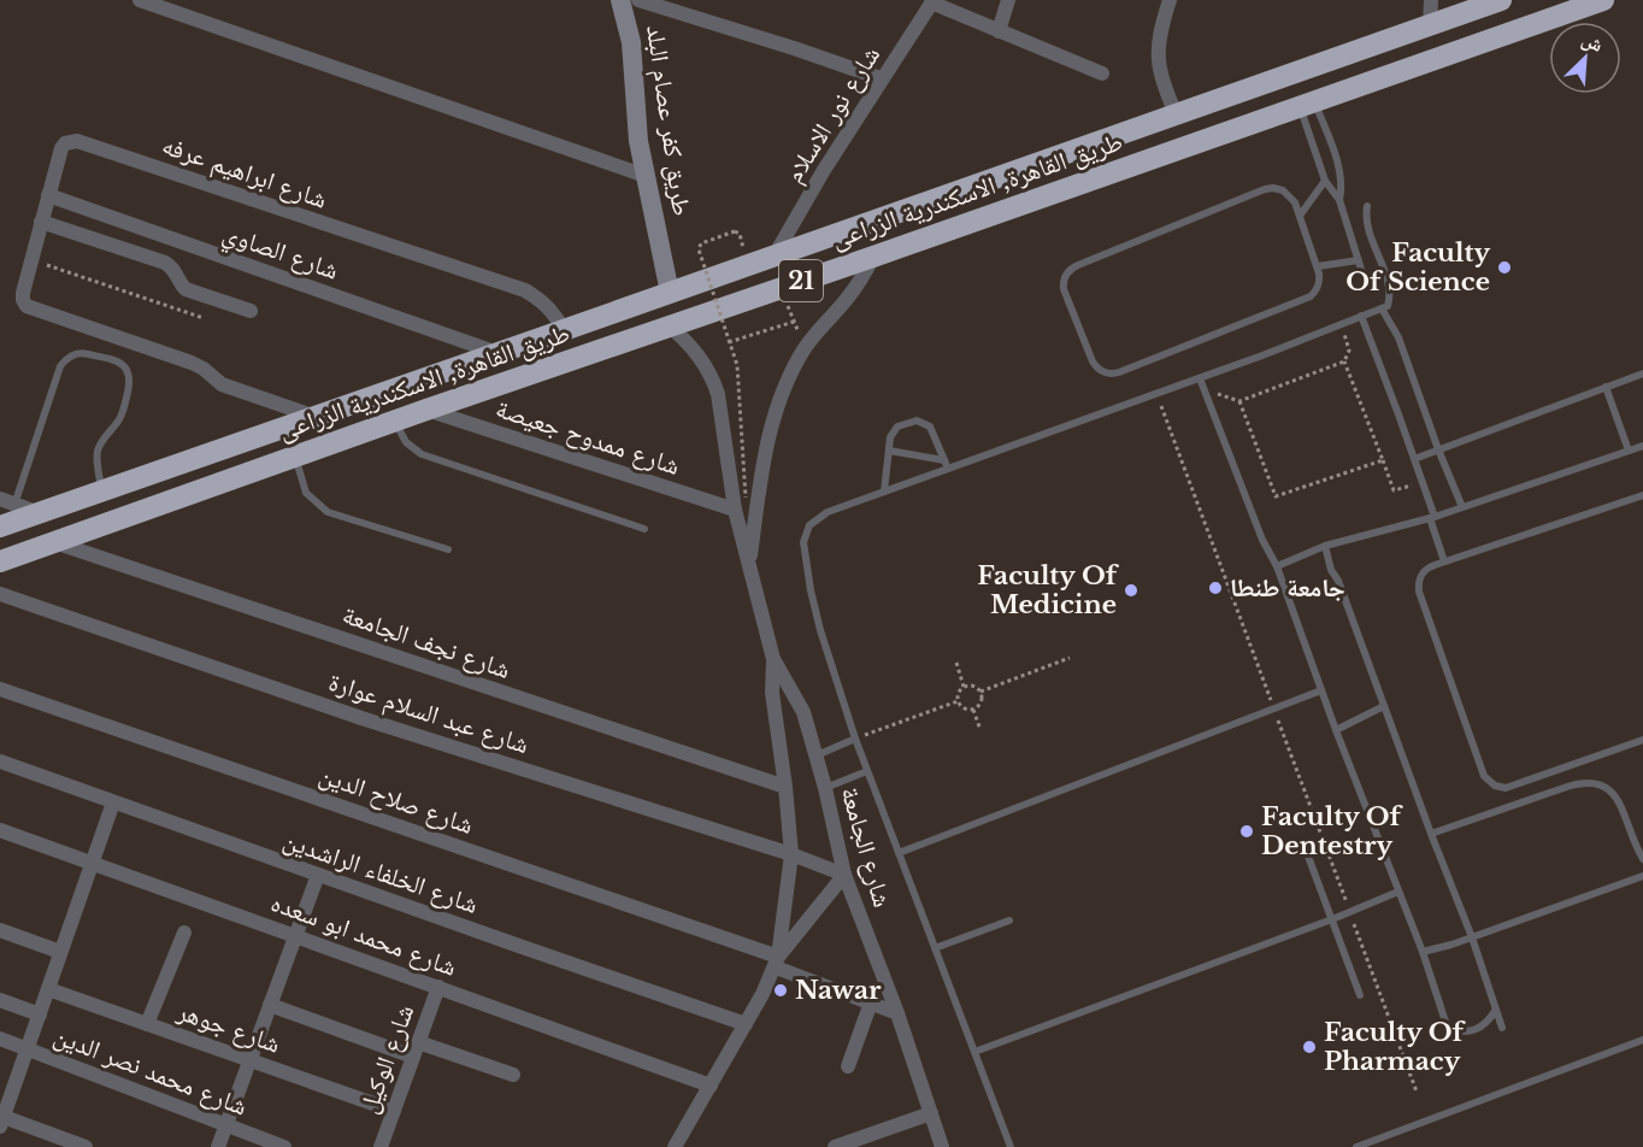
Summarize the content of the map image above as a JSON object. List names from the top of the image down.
{
  "streets": {
    "highway": ["طريق القاهرة, الاسكندرية الزراعى", "21"],
    "street": [
      "شارع نور الاسلام",
      "طريق كفر عصام البلد",
      "شارع ابراهيم عرفه",
      "شارع الصاوي",
      "شارع ممدوح جعيصة",
      "شارع نجف الجامعة",
      "شارع عبد السلام عوارة",
      "شارع صلاح الدين",
      "شارع الجامعة",
      "شارع الخلفاء الراشدين",
      "شارع محمد ابو سعده",
      "شارع جوهر",
      "شارع الوكيل",
      "شارع محمد نصر الدين"
    ]
  },
  "crossings": [
    ["شارع نور الاسلام", "طريق القاهرة, الاسكندرية الزراعى"],
    ["طريق كفر عصام البلد", "طريق القاهرة, الاسكندرية الزراعى"],
    ["شارع ابراهيم عرفه", "طريق القاهرة, الاسكندرية الزراعى"],
    ["شارع ابراهيم عرفه", "شارع الصاوي"],
    ["طريق القاهرة, الاسكندرية الزراعى", "شارع الصاوي"],
    ["طريق القاهرة, الاسكندرية الزراعى", "شارع ممدوح جعيصة"],
    ["طريق القاهرة, الاسكندرية الزراعى", "شارع نجف الجامعة"],
    ["طريق القاهرة, الاسكندرية الزراعى", "شارع الجامعة"],
    ["شارع ممدوح جعيصة", "شارع الجامعة"],
    ["شارع عبد السلام عوارة", "شارع الجامعة"],
    ["شارع صلاح الدين", "شارع الجامعة"],
    ["شارع محمد ابو سعده", "شارع الوكيل"],
    ["شارع جوهر", "شارع الوكيل"]
  ],
  "places": [
    "Faculty Of Science",
    "جامعة طنطا",
    "Faculty Of Medicine",
    "Faculty Of Dentestry",
    "Nawar",
    "Faculty Of Pharmacy"
  ],
  "north": "top right"
}
